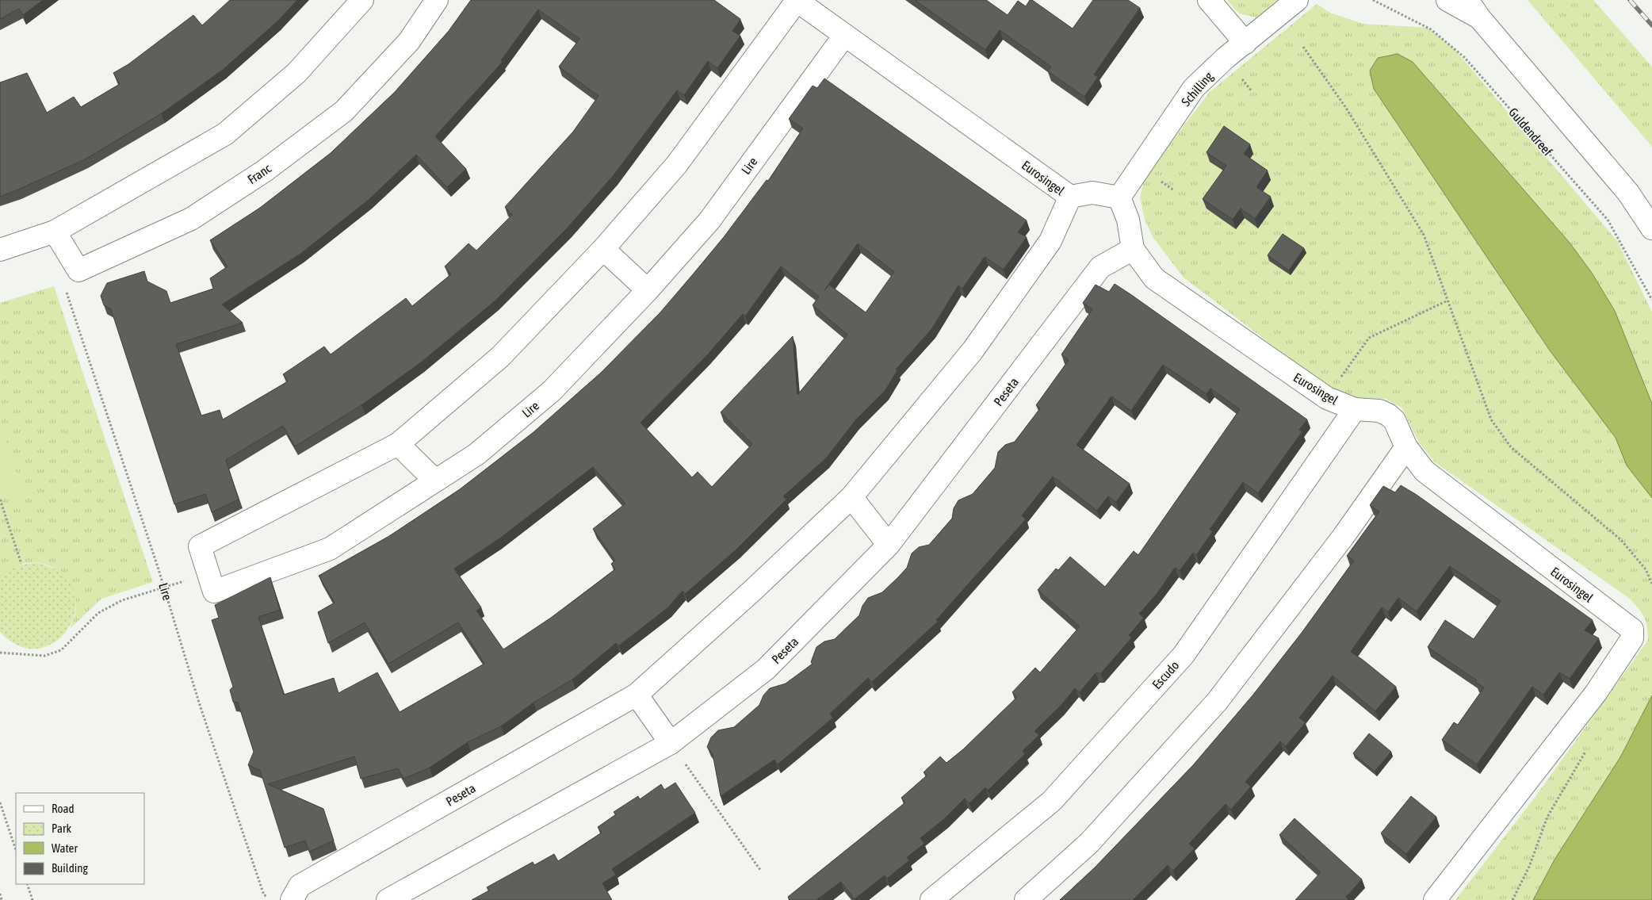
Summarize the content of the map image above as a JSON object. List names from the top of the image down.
{
  "streets": {
    "street": [
      "Schilling",
      "Lire",
      "Franc",
      "Eurosingel",
      "Peseta",
      "Escudo"
    ],
    "path": ["Guldendreef"]
  },
  "crossings": [
    ["Schilling", "Eurosingel"],
    ["Lire", "Franc"],
    ["Lire", "Eurosingel"],
    ["Lire", "Peseta"],
    ["Eurosingel", "Peseta"],
    ["Eurosingel", "Escudo"]
  ],
  "legend": [
    "Road",
    "Park",
    "Water",
    "Building"
  ]
}
